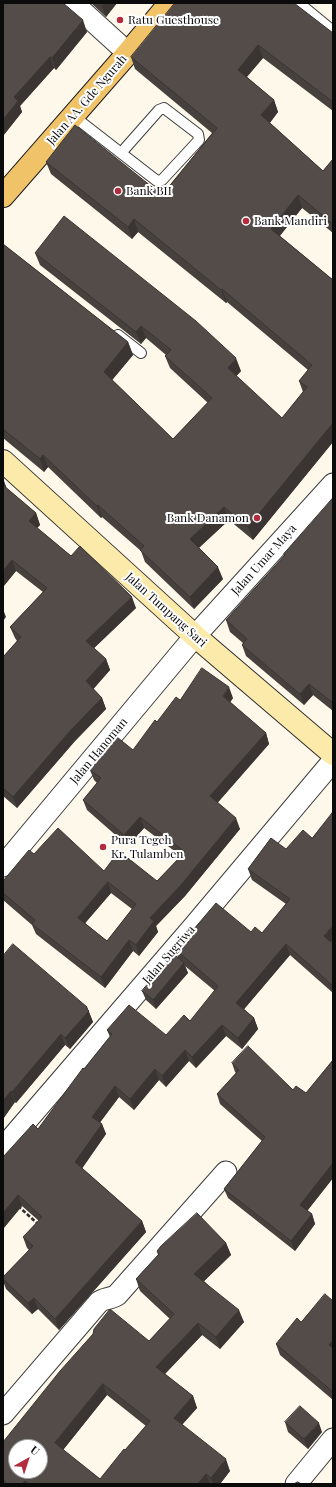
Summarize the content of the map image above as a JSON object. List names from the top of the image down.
{
  "streets": {
    "main road": ["Jalan AA. Gde Ngurah", "Jalan Tumpang Sari"],
    "street": ["Jalan Umar Maya", "Jalan Hanoman", "Jalan Sugriwa"]
  },
  "crossings": [
    ["Jalan Umar Maya", "Jalan Tumpang Sari"],
    ["Jalan Umar Maya", "Jalan Hanoman"],
    ["Jalan Tumpang Sari", "Jalan Hanoman"]
  ],
  "places": [
    "Ratu Guesthouse",
    "Bank BII",
    "Bank Mandiri",
    "Bank Danamon",
    "Pura Tegeh Kr. Tulamben"
  ],
  "north": "top right"
}
